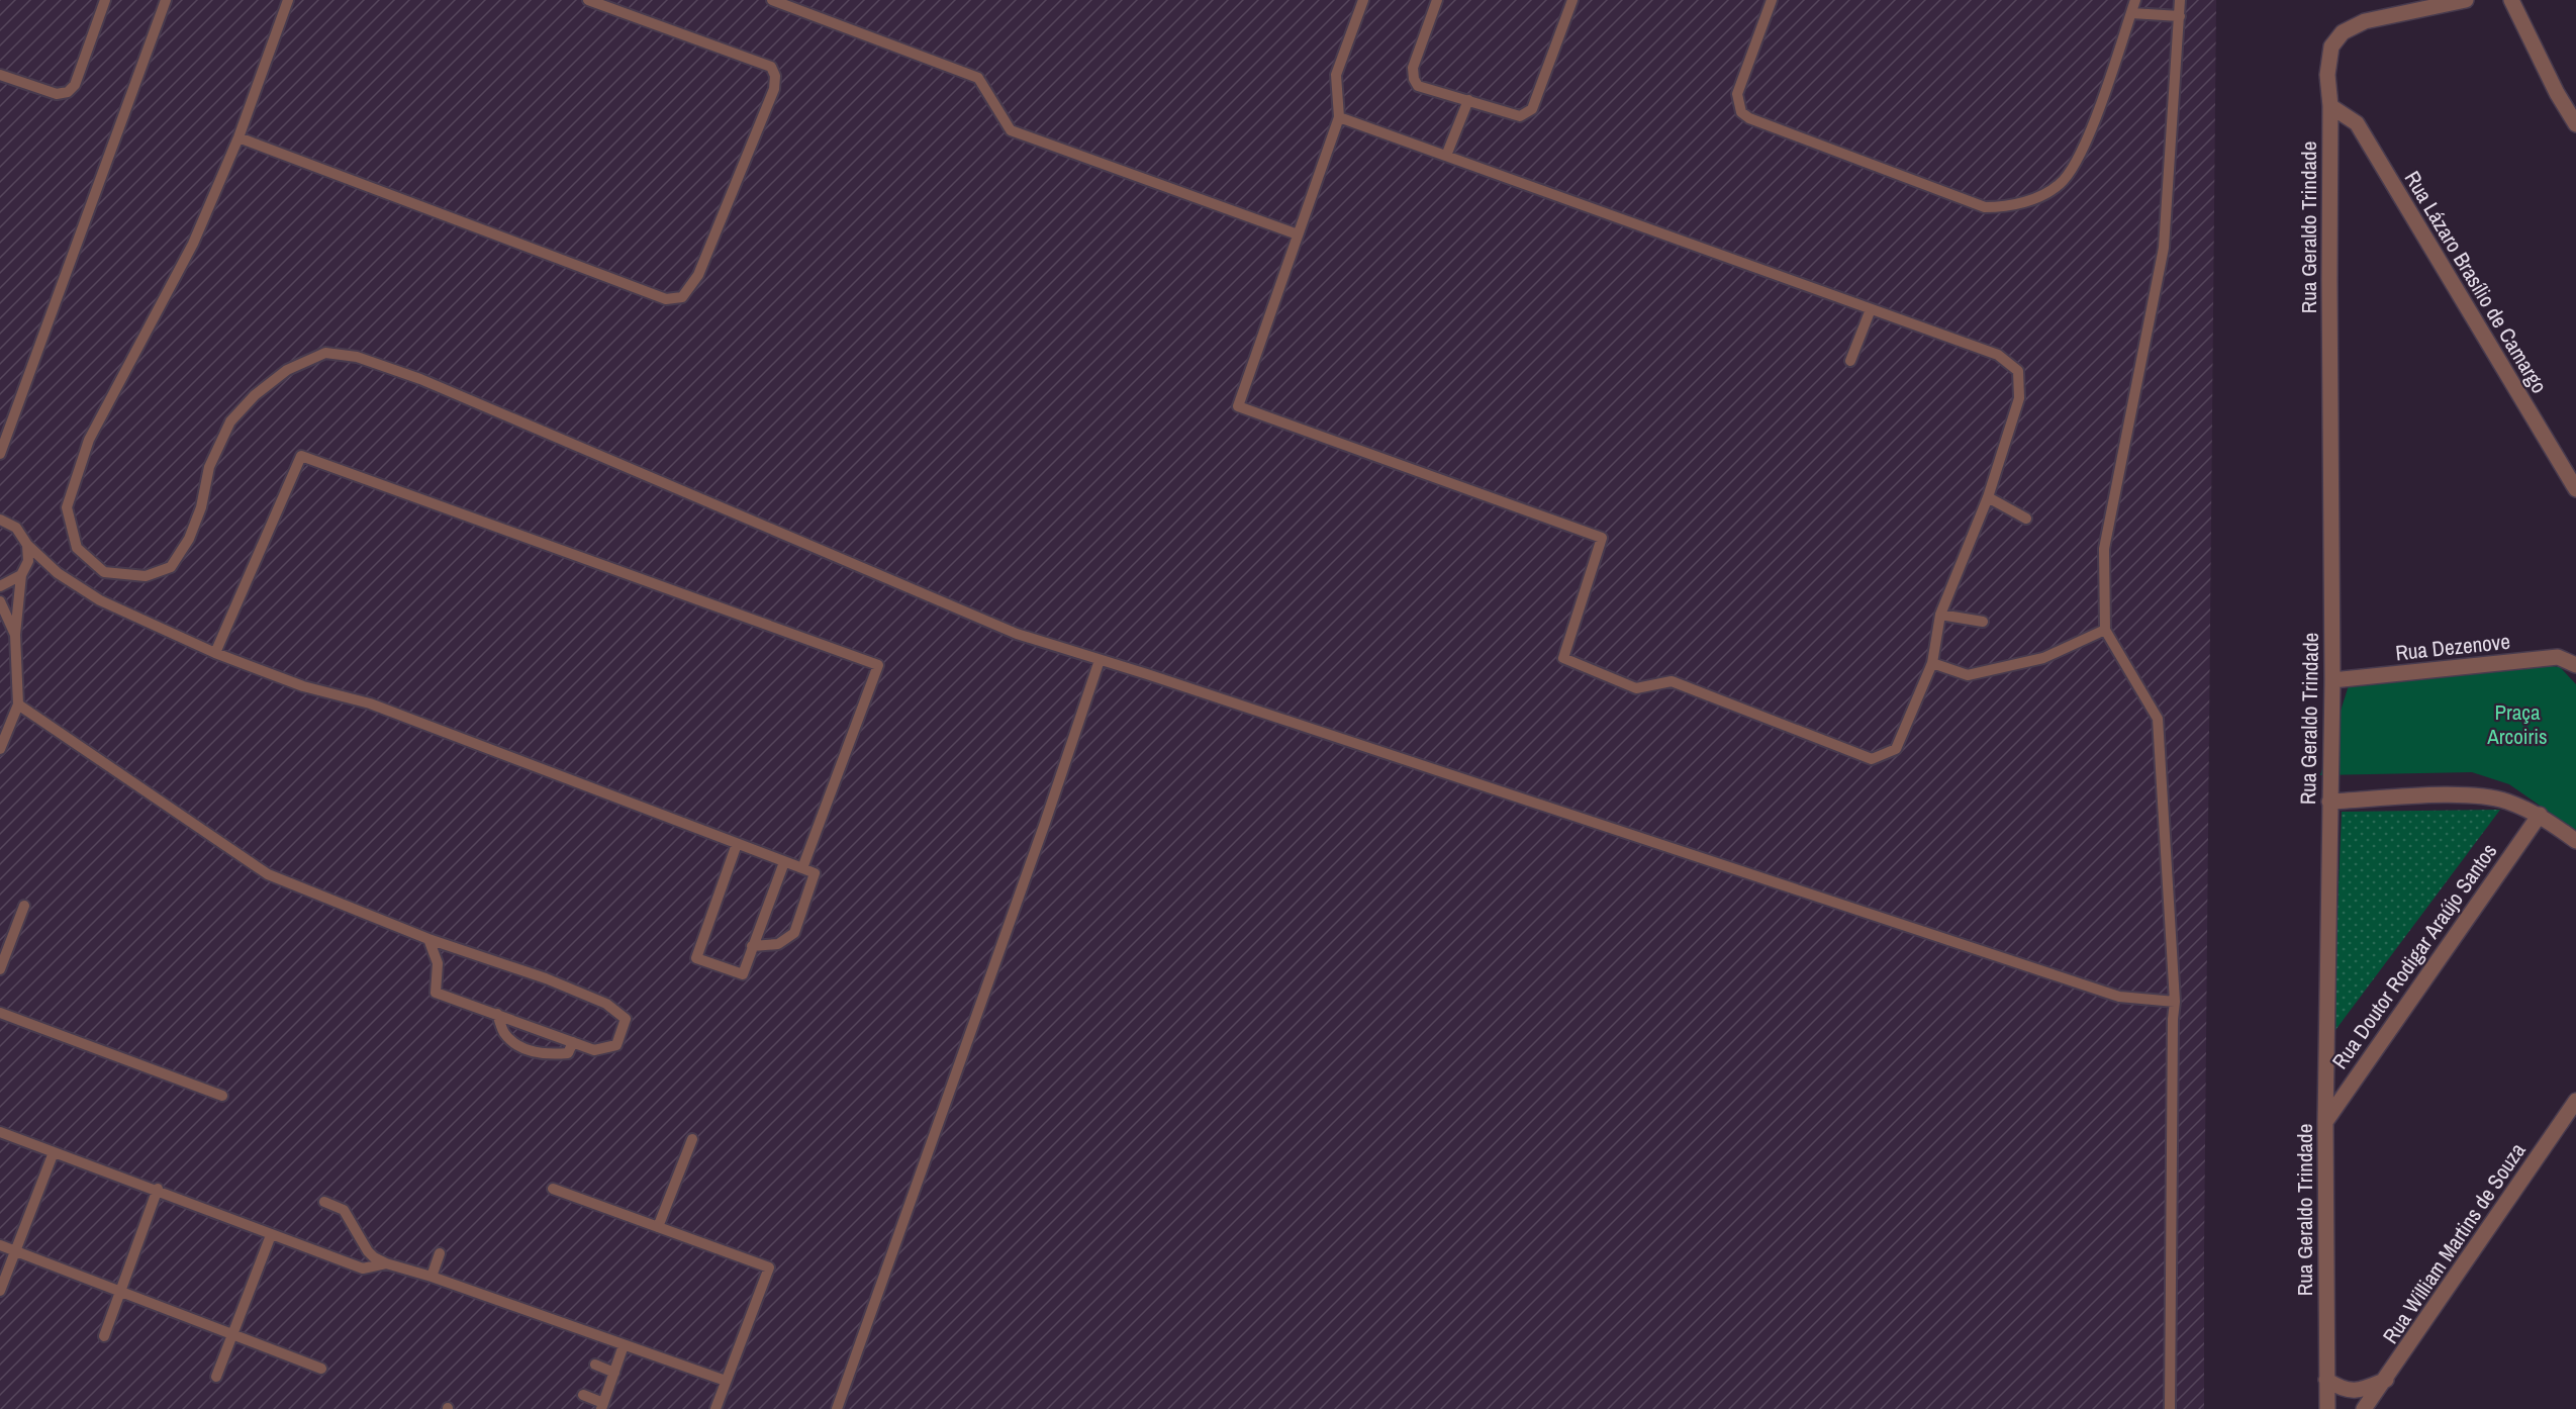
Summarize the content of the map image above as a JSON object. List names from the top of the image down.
{
  "streets": {
    "street": [
      "Rua Geraldo Trindade",
      "Rua Lázaro Brasílio de Camargo",
      "Rua Dezenove",
      "Rua Doutor Rodigar Araújo Santos",
      "Rua William Martins de Souza"
    ]
  },
  "crossings": [
    ["Rua Geraldo Trindade", "Rua Lázaro Brasílio de Camargo"],
    ["Rua Geraldo Trindade", "Rua Dezenove"],
    ["Rua Geraldo Trindade", "Rua Doutor Rodigar Araújo Santos"]
  ],
  "parks": ["Praça Arcoiris"]
}
